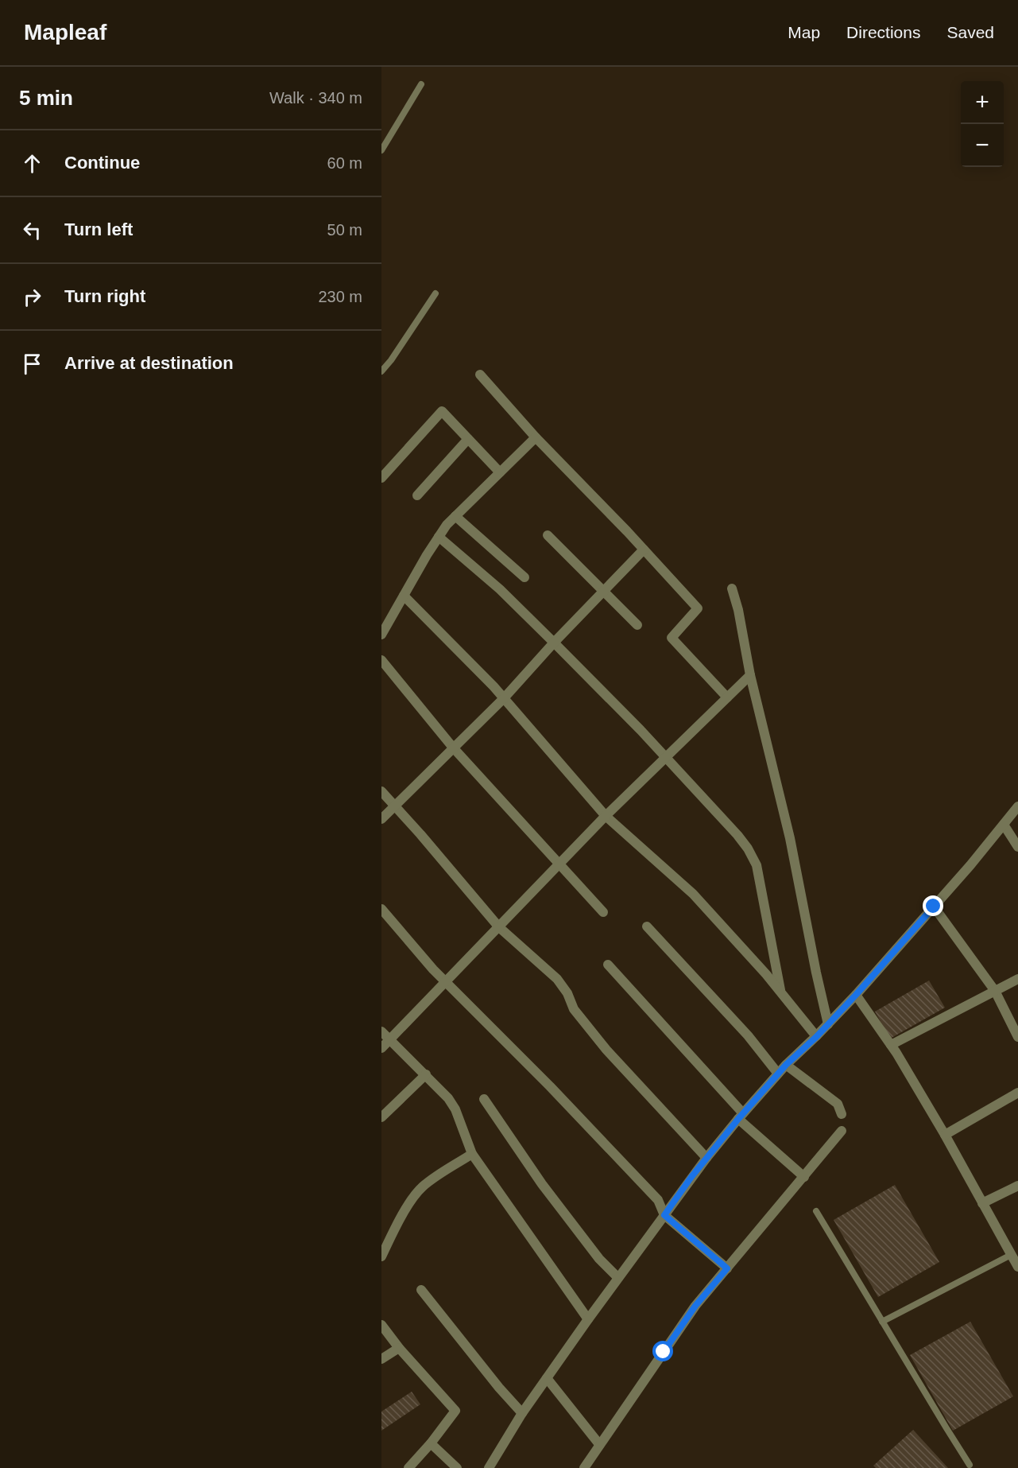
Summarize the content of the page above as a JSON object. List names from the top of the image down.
{
  "page": {
    "header": "Mapleaf",
    "nav": ["Map", "Directions", "Saved"],
    "heading": ["5 min", "Walk · 340 m"],
    "map_buttons": ["+", "−"],
    "list": [
      ["Continue", "60 m"],
      ["Turn left", "50 m"],
      ["Turn right", "230 m"],
      "Arrive at destination"
    ]
  }
}
